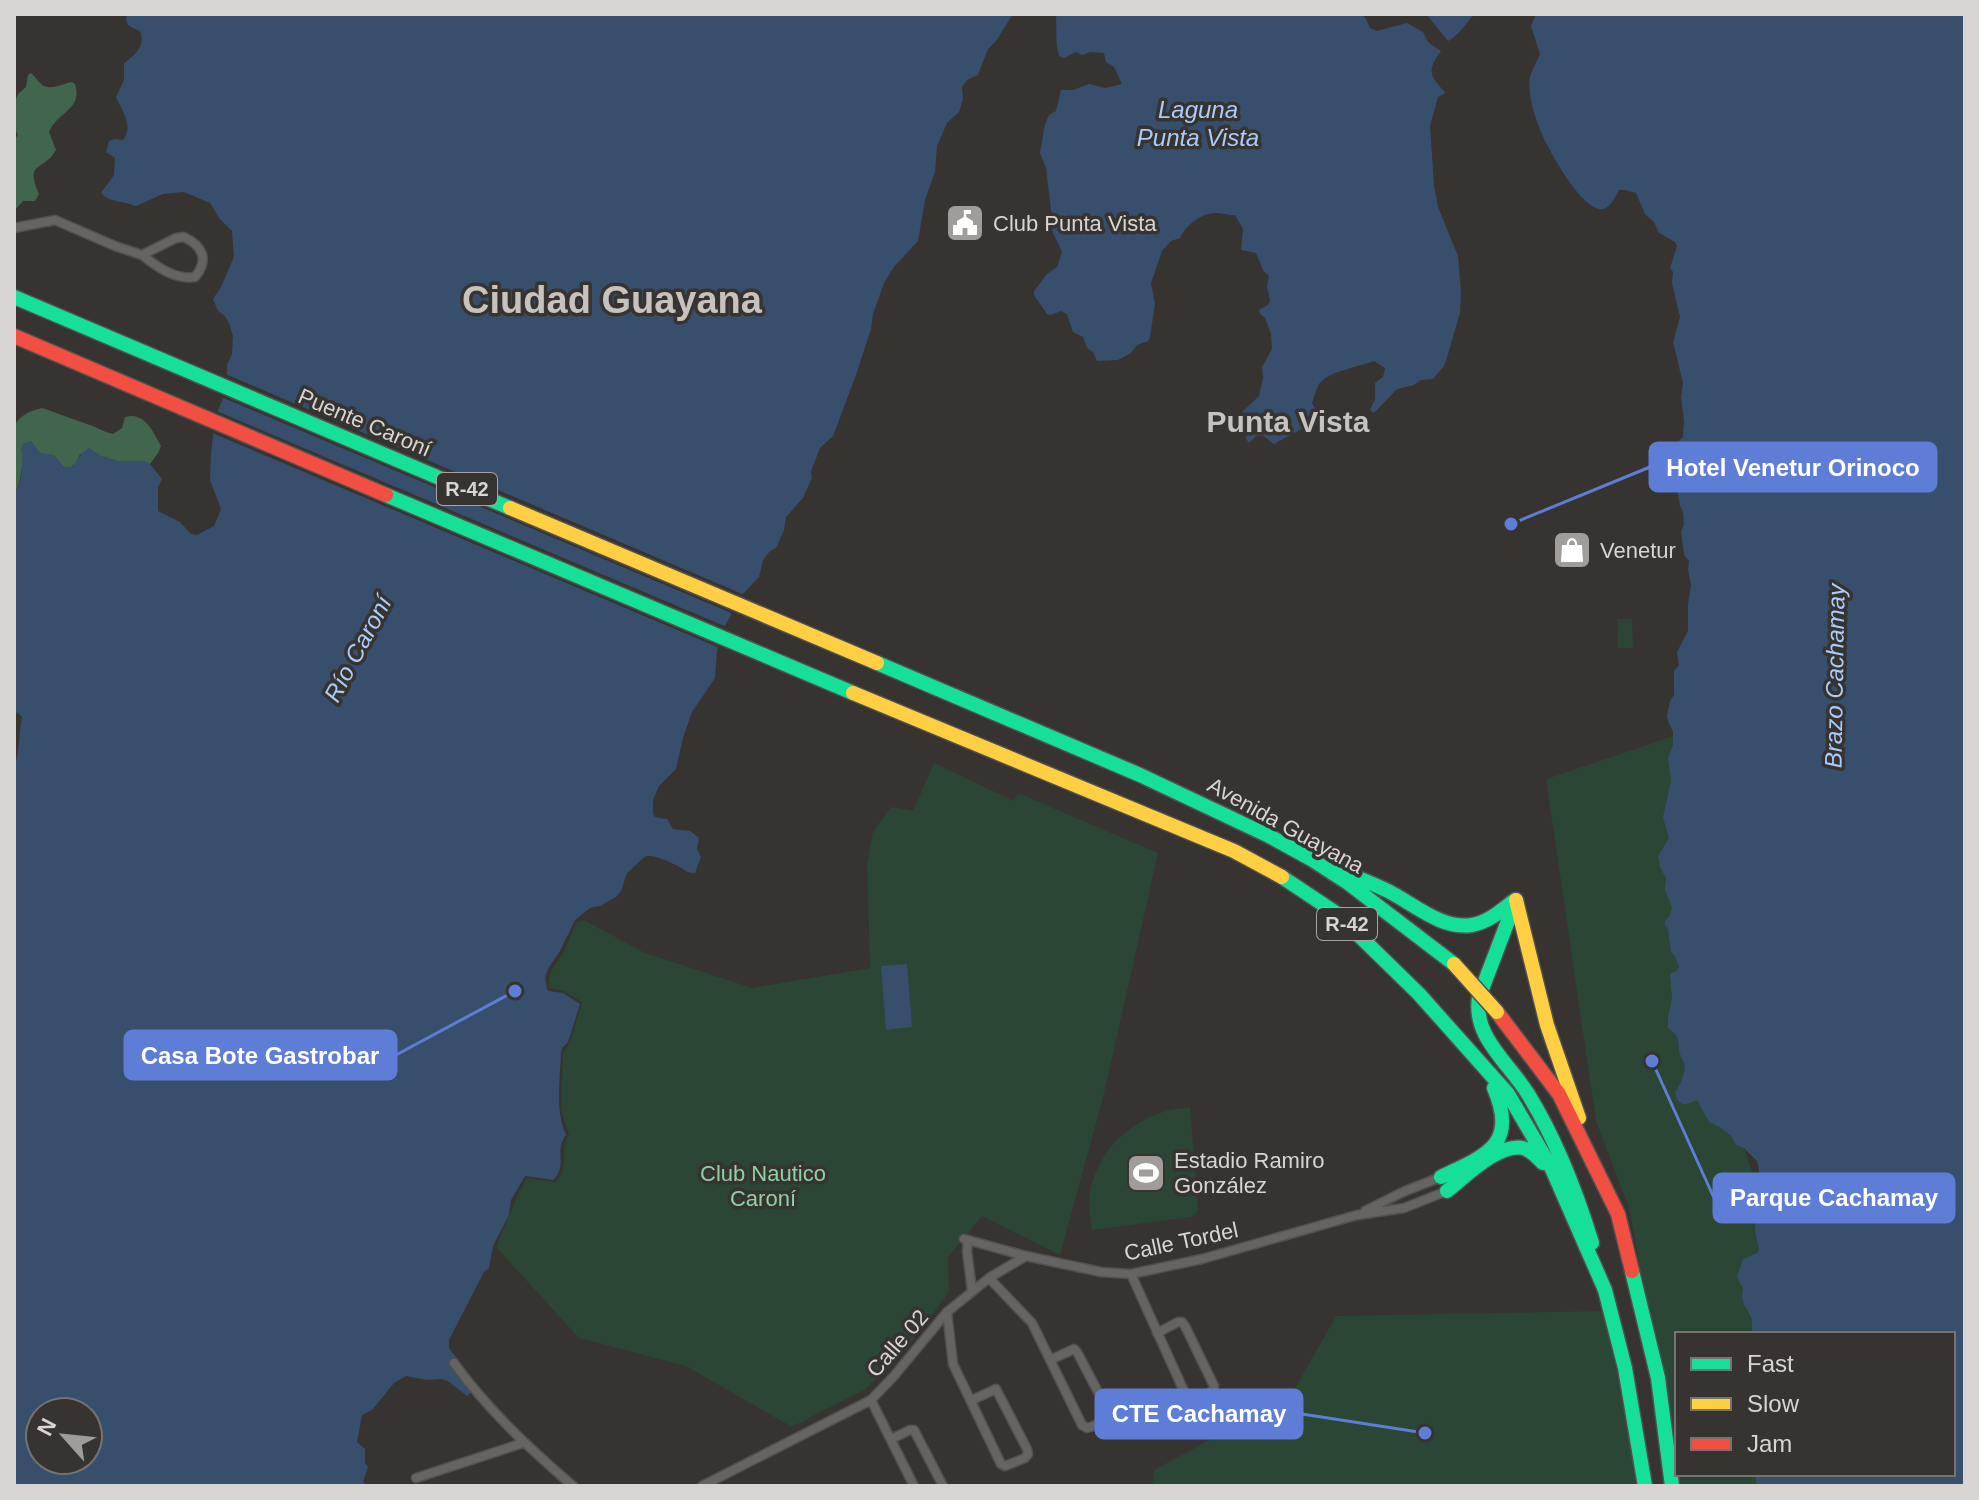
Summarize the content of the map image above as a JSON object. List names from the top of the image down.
{
  "streets": {
    "main road": ["Puente Caroní", "R-42", "Avenida Guayana"],
    "street": ["Calle Tordel", "Calle 02"]
  },
  "crossings": [
    ["Puente Caroní", "Avenida Guayana"],
    ["Calle Tordel", "Calle 02"]
  ],
  "districts": ["Ciudad Guayana", "Punta Vista"],
  "water": ["Laguna Punta Vista", "Río Caroní", "Brazo Cachamay"],
  "parks": ["Club Nautico Caroní"],
  "places": {
    "public building": ["Club Punta Vista"],
    "other": [
      "Hotel Venetur Orinoco",
      "Casa Bote Gastrobar",
      "Parque Cachamay",
      "CTE Cachamay"
    ],
    "shop": ["Venetur"],
    "sports": ["Estadio Ramiro González"]
  },
  "legend": ["Fast", "Slow", "Jam"],
  "north": "top left"
}
